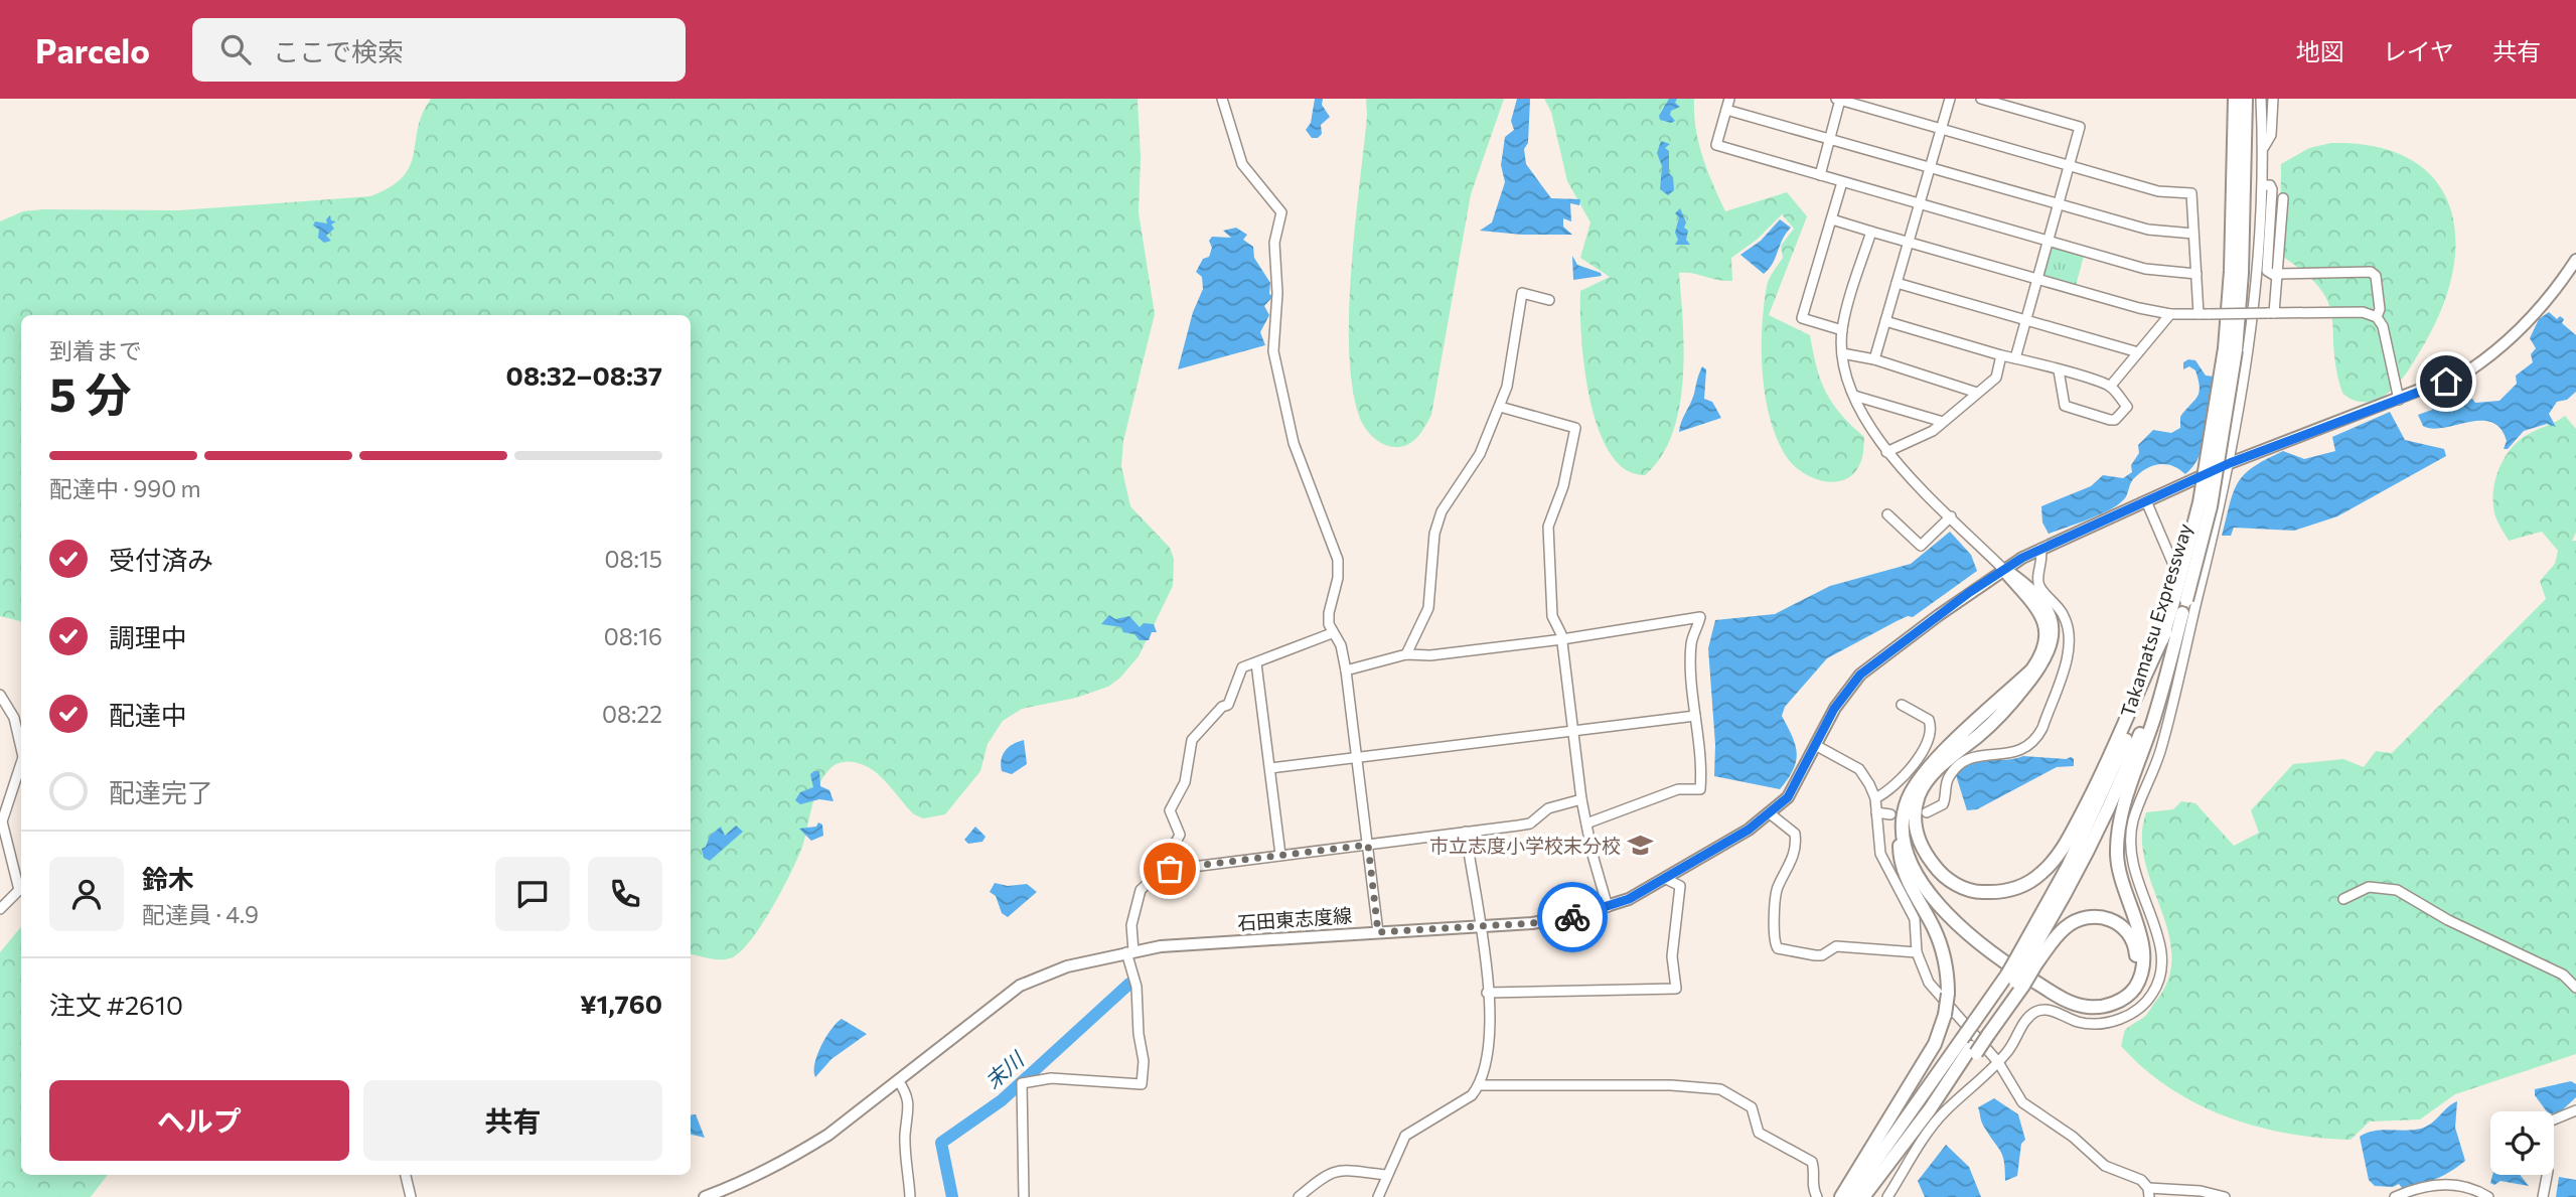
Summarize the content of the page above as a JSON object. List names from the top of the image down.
{
  "streets": {
    "highway": ["Takamatsu Expressway"],
    "main road": ["石田東志度線"]
  },
  "water": ["末川"],
  "places": {
    "school or university": ["市立志度小学校末分校"]
  },
  "page": {
    "header": "Parcelo",
    "search": "ここで検索",
    "nav": ["地図", "レイヤ", "共有"],
    "heading": ["5 分", "到着まで", "08:32–08:37"],
    "panel": [
      "鈴木",
      "配達員 · 4.9",
      "注文 #2610",
      "¥1,760"
    ],
    "bar": "配達中 · 990 m",
    "list": [
      ["受付済み", "08:15"],
      ["調理中", "08:16"],
      ["配達中", "08:22"],
      "配達完了"
    ],
    "buttons": ["ヘルプ", "共有"]
  }
}
